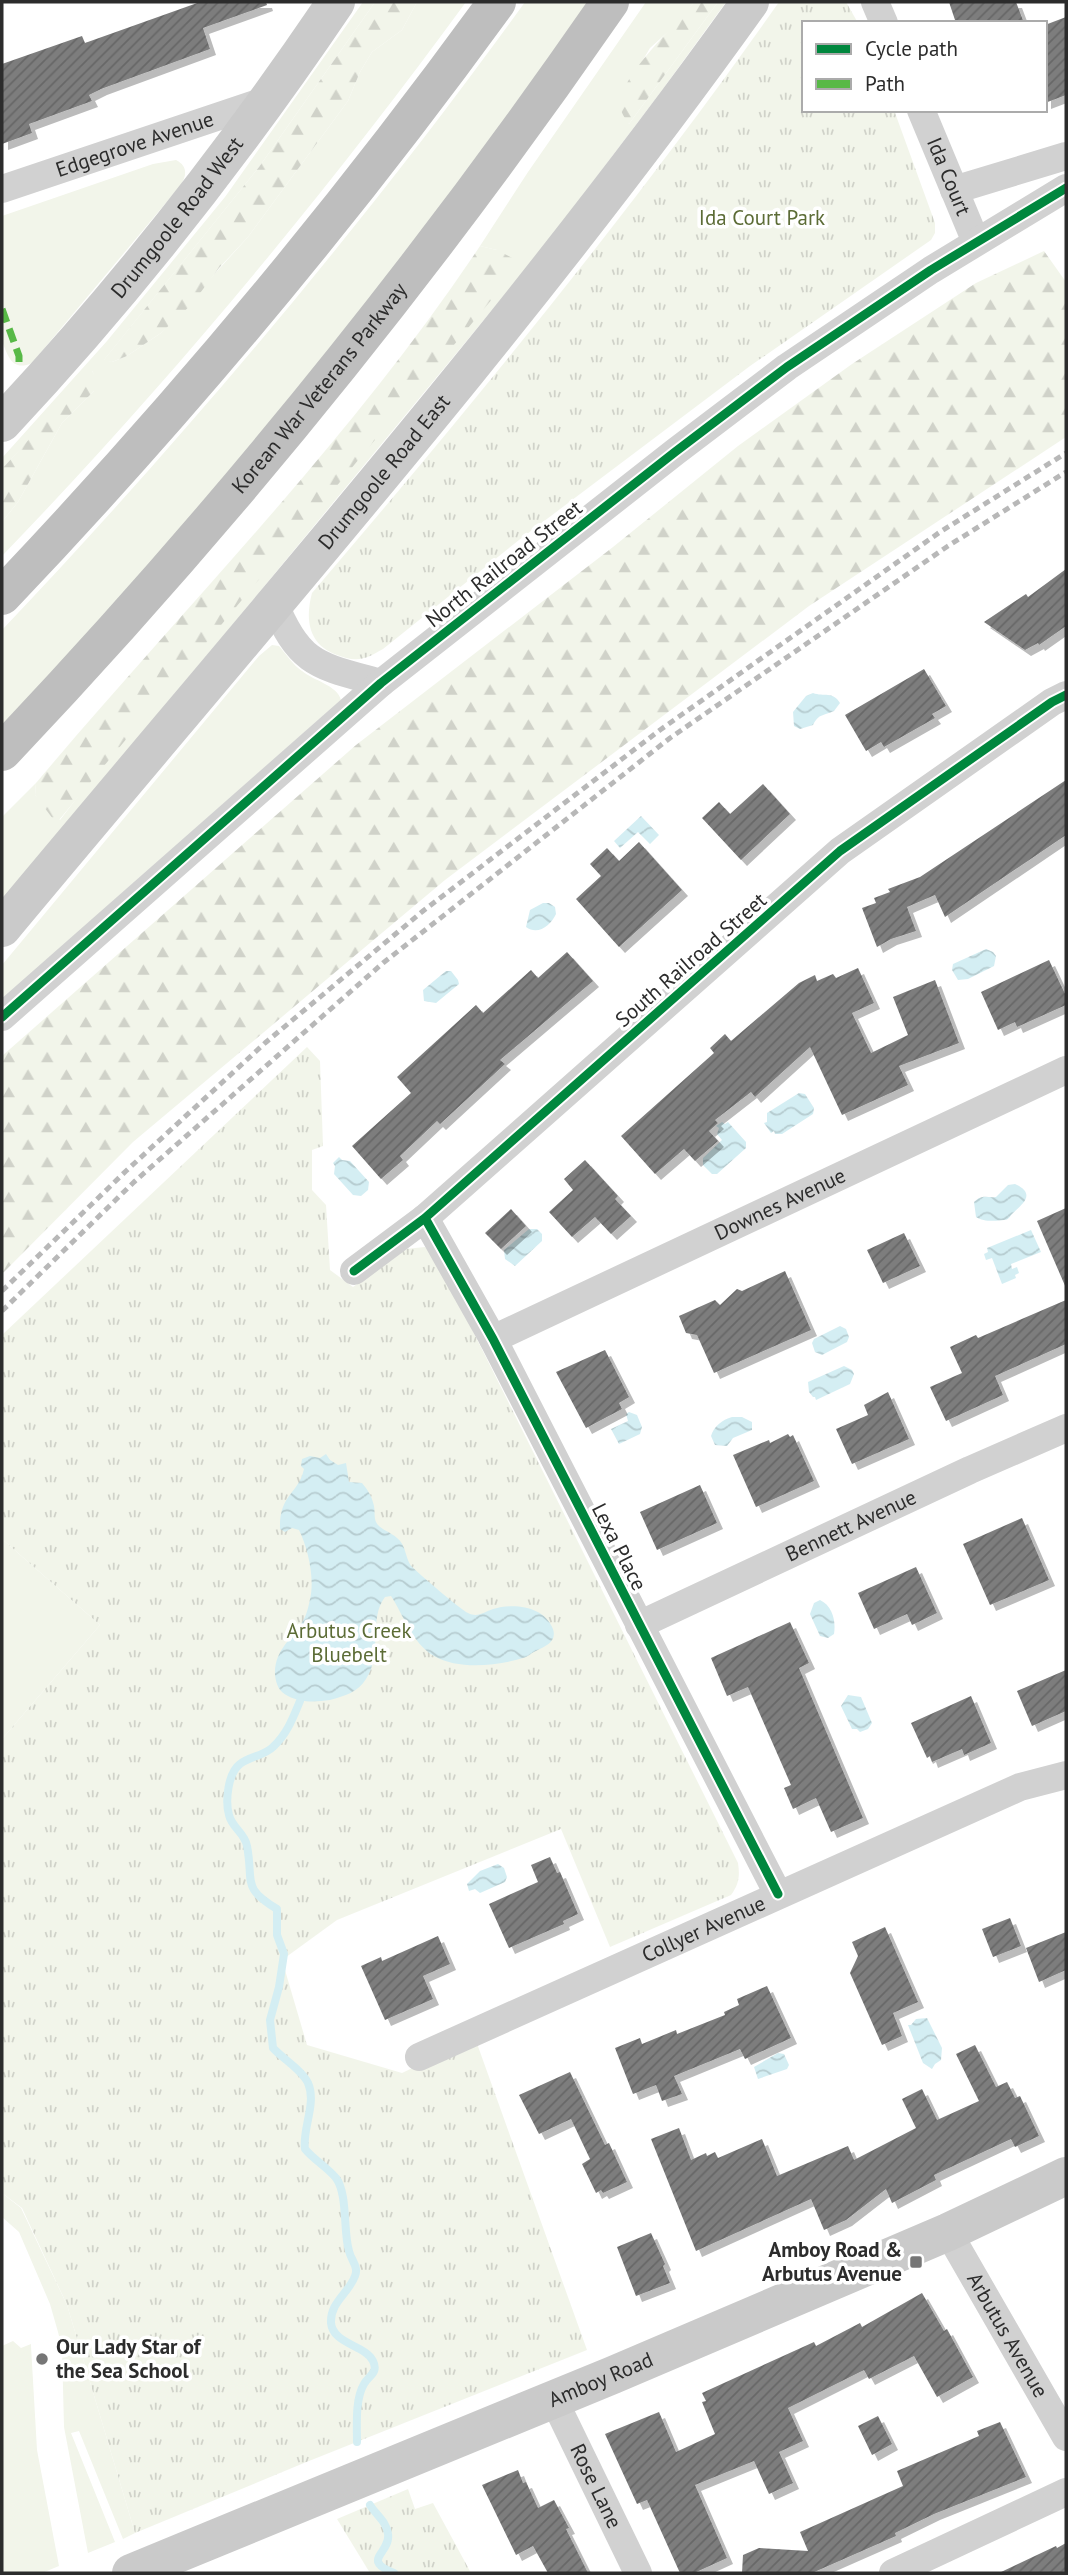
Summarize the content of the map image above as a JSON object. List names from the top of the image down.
{
  "streets": {
    "highway": ["Korean War Veterans Parkway"],
    "main road": ["Drumgoole Road West", "Drumgoole Road East", "Amboy Road"],
    "street": [
      "Edgegrove Avenue",
      "Ida Court",
      "North Railroad Street",
      "South Railroad Street",
      "Downes Avenue",
      "Bennett Avenue",
      "Lexa Place",
      "Collyer Avenue",
      "Arbutus Avenue",
      "Rose Lane"
    ]
  },
  "crossings": [
    ["Edgegrove Avenue", "Drumgoole Road West"],
    ["Ida Court", "North Railroad Street"],
    ["South Railroad Street", "Lexa Place"],
    ["Downes Avenue", "Lexa Place"],
    ["Bennett Avenue", "Lexa Place"],
    ["Lexa Place", "Collyer Avenue"],
    ["Arbutus Avenue", "Amboy Road"],
    ["Amboy Road", "Rose Lane"]
  ],
  "parks": ["Ida Court Park", "Arbutus Creek Bluebelt"],
  "places": {
    "transit": ["Amboy Road & Arbutus Avenue"],
    "other": ["Our Lady Star of the Sea School"]
  },
  "legend": ["Cycle path", "Path"]
}
